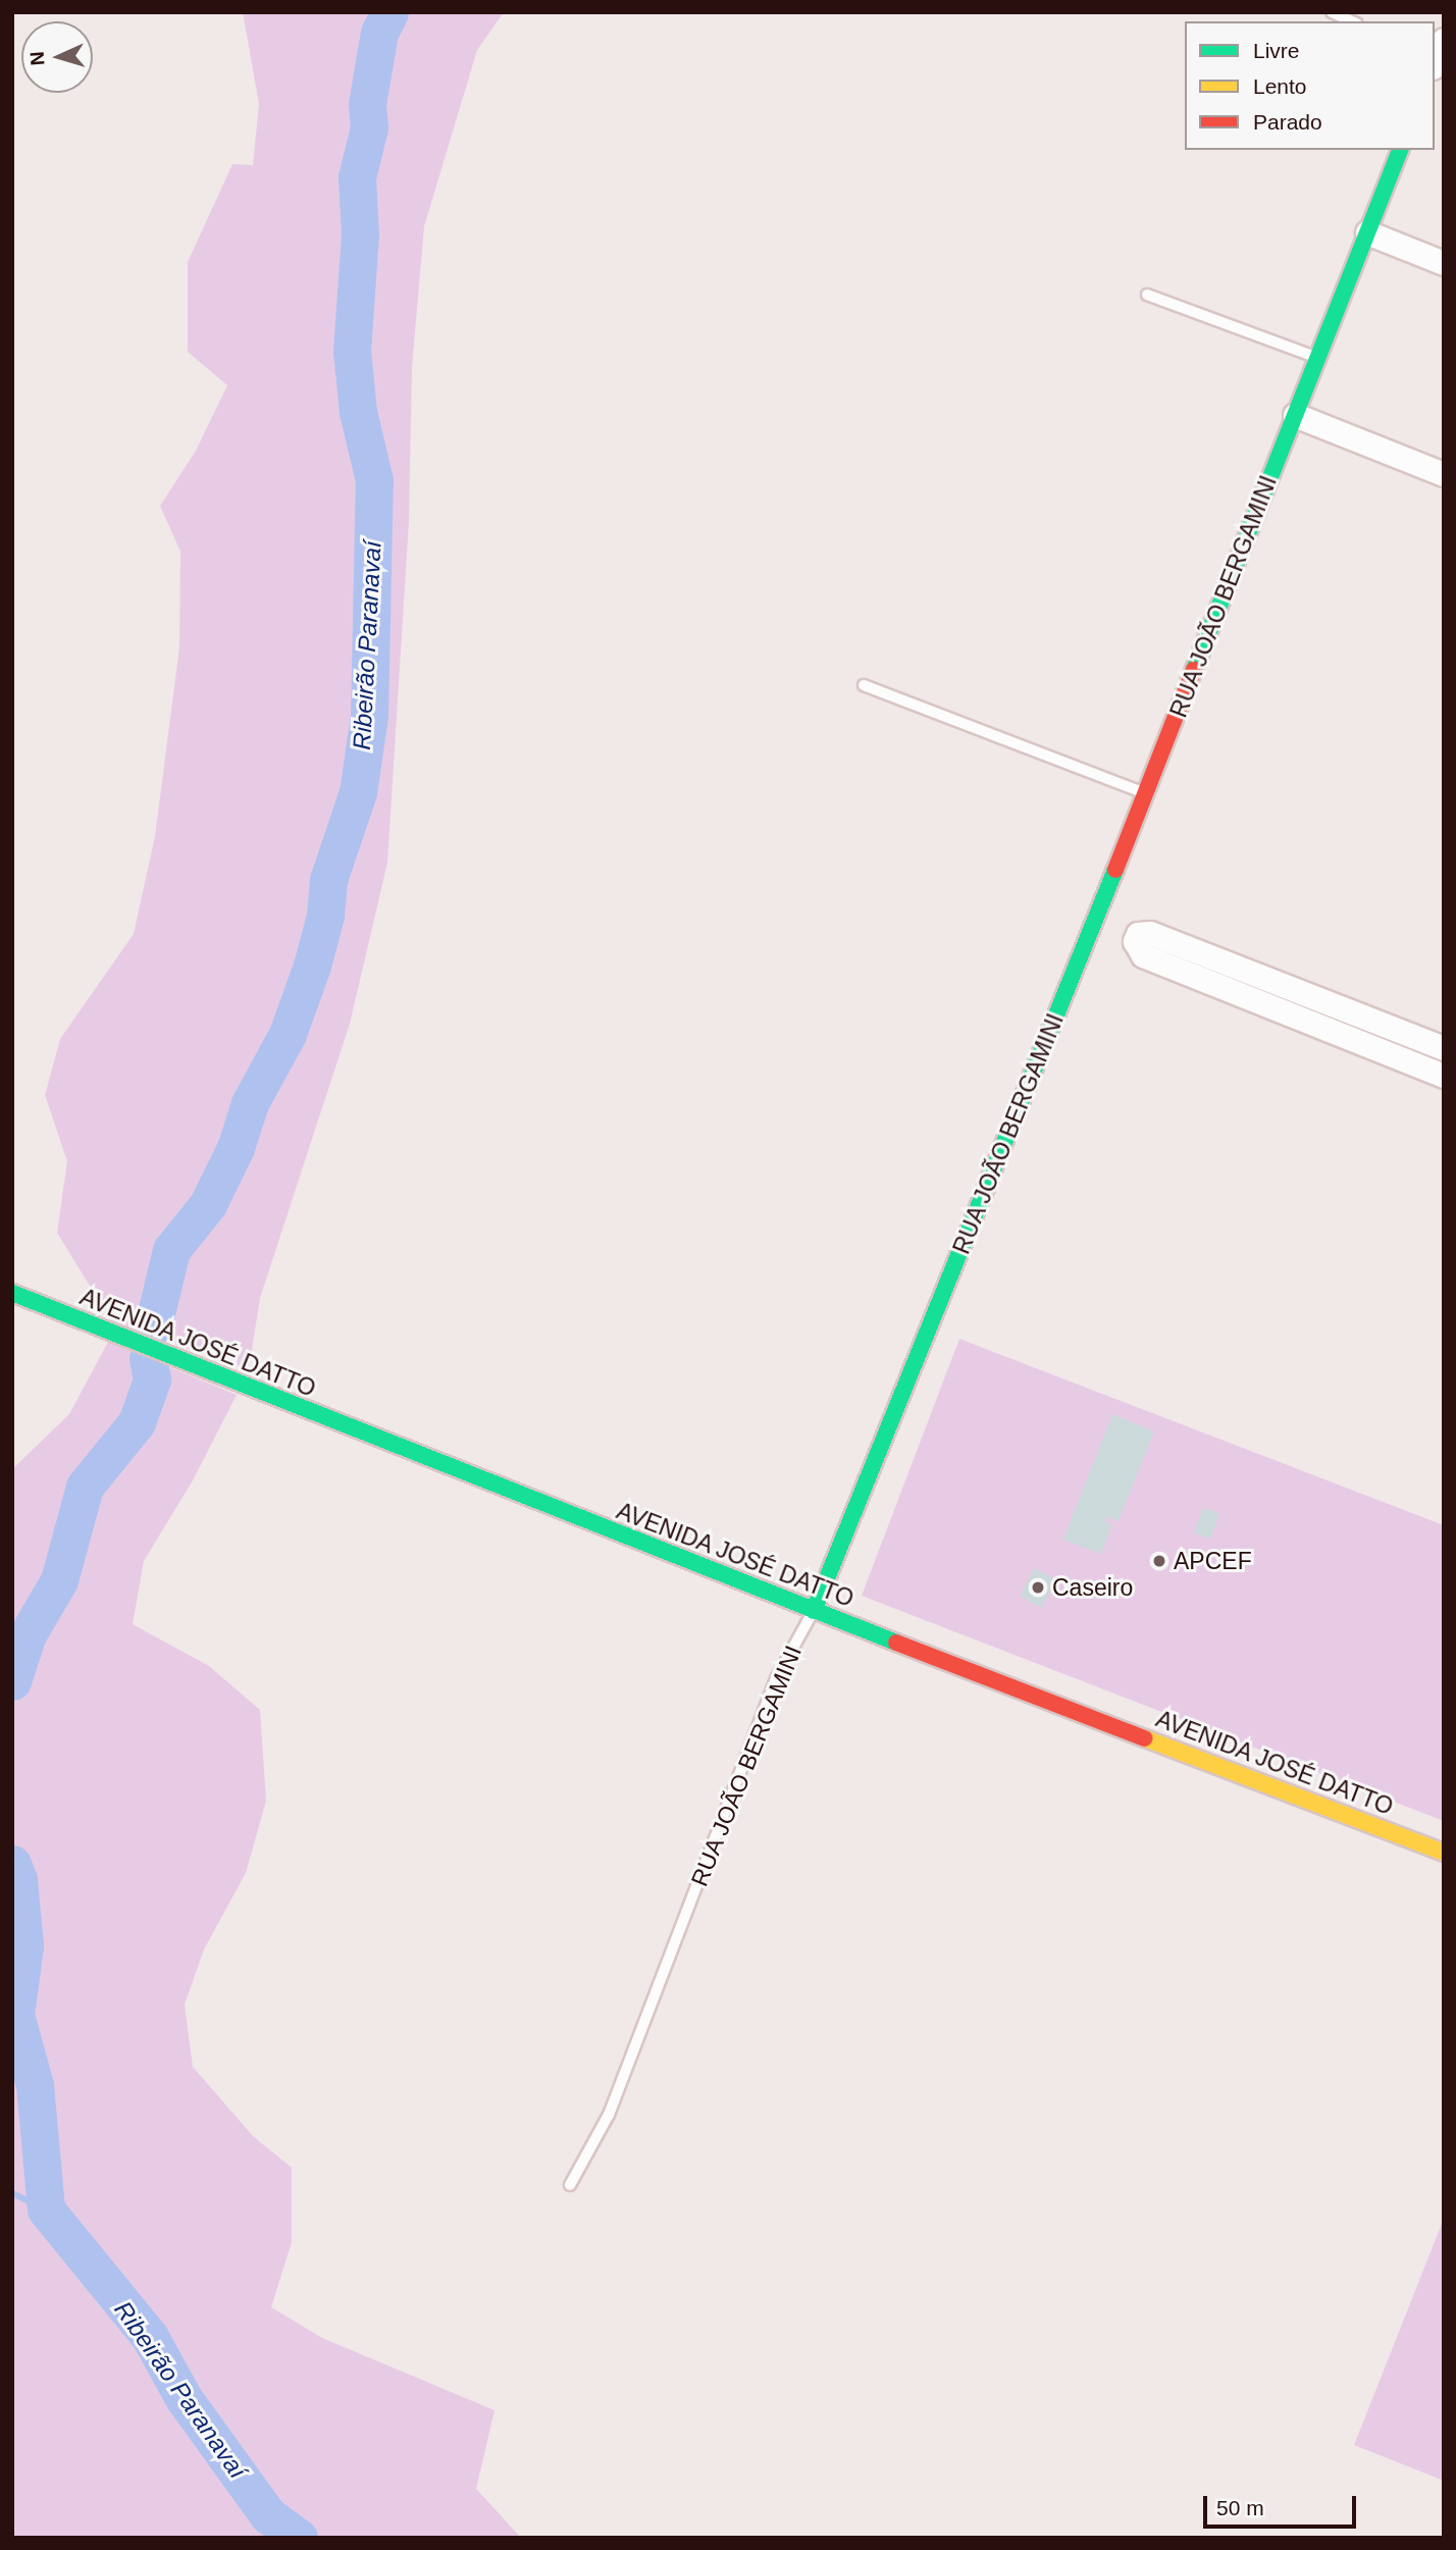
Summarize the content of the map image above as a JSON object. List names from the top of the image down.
{
  "streets": {
    "street": ["RUA JOÃO BERGAMINI", "AVENIDA JOSÉ DATTO"]
  },
  "crossings": [
    ["RUA JOÃO BERGAMINI", "AVENIDA JOSÉ DATTO"]
  ],
  "water": ["Ribeirão Paranavaí"],
  "places": ["APCEF", "Caseiro"],
  "legend": ["Livre", "Lento", "Parado"],
  "scale_bar": "50 m",
  "north": "left"
}
